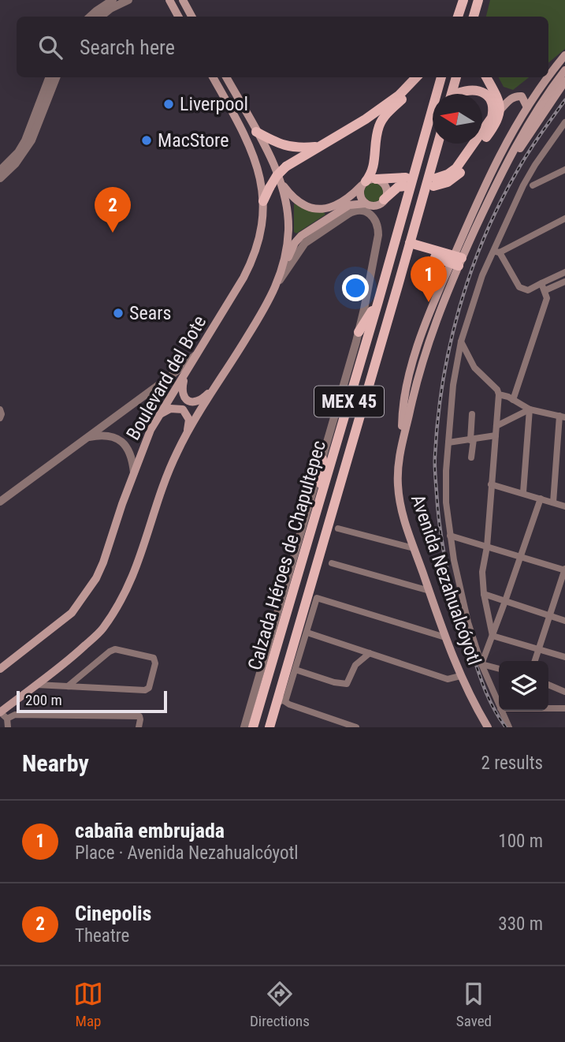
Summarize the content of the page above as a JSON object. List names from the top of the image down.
{
  "streets": {
    "main road": [
      "Boulevard del Bote",
      "MEX 45",
      "Calzada Héroes de Chapultepec",
      "Avenida Nezahualcóyotl"
    ]
  },
  "places": ["Liverpool", "MacStore", "Sears"],
  "scale_bar": "200 m",
  "north": "left",
  "page": {
    "search": "Search here",
    "pins": ["2", "1"],
    "scale": "200 m",
    "heading": ["Nearby", "2 results"],
    "list": [
      {
        "mark": "1",
        "name": "cabaña embrujada",
        "note": "Place · Avenida Nezahualcóyotl",
        "value": "100 m"
      },
      {
        "mark": "2",
        "name": "Cinepolis",
        "note": "Theatre",
        "value": "330 m"
      }
    ],
    "nav": ["Map", "Directions", "Saved"]
  }
}
